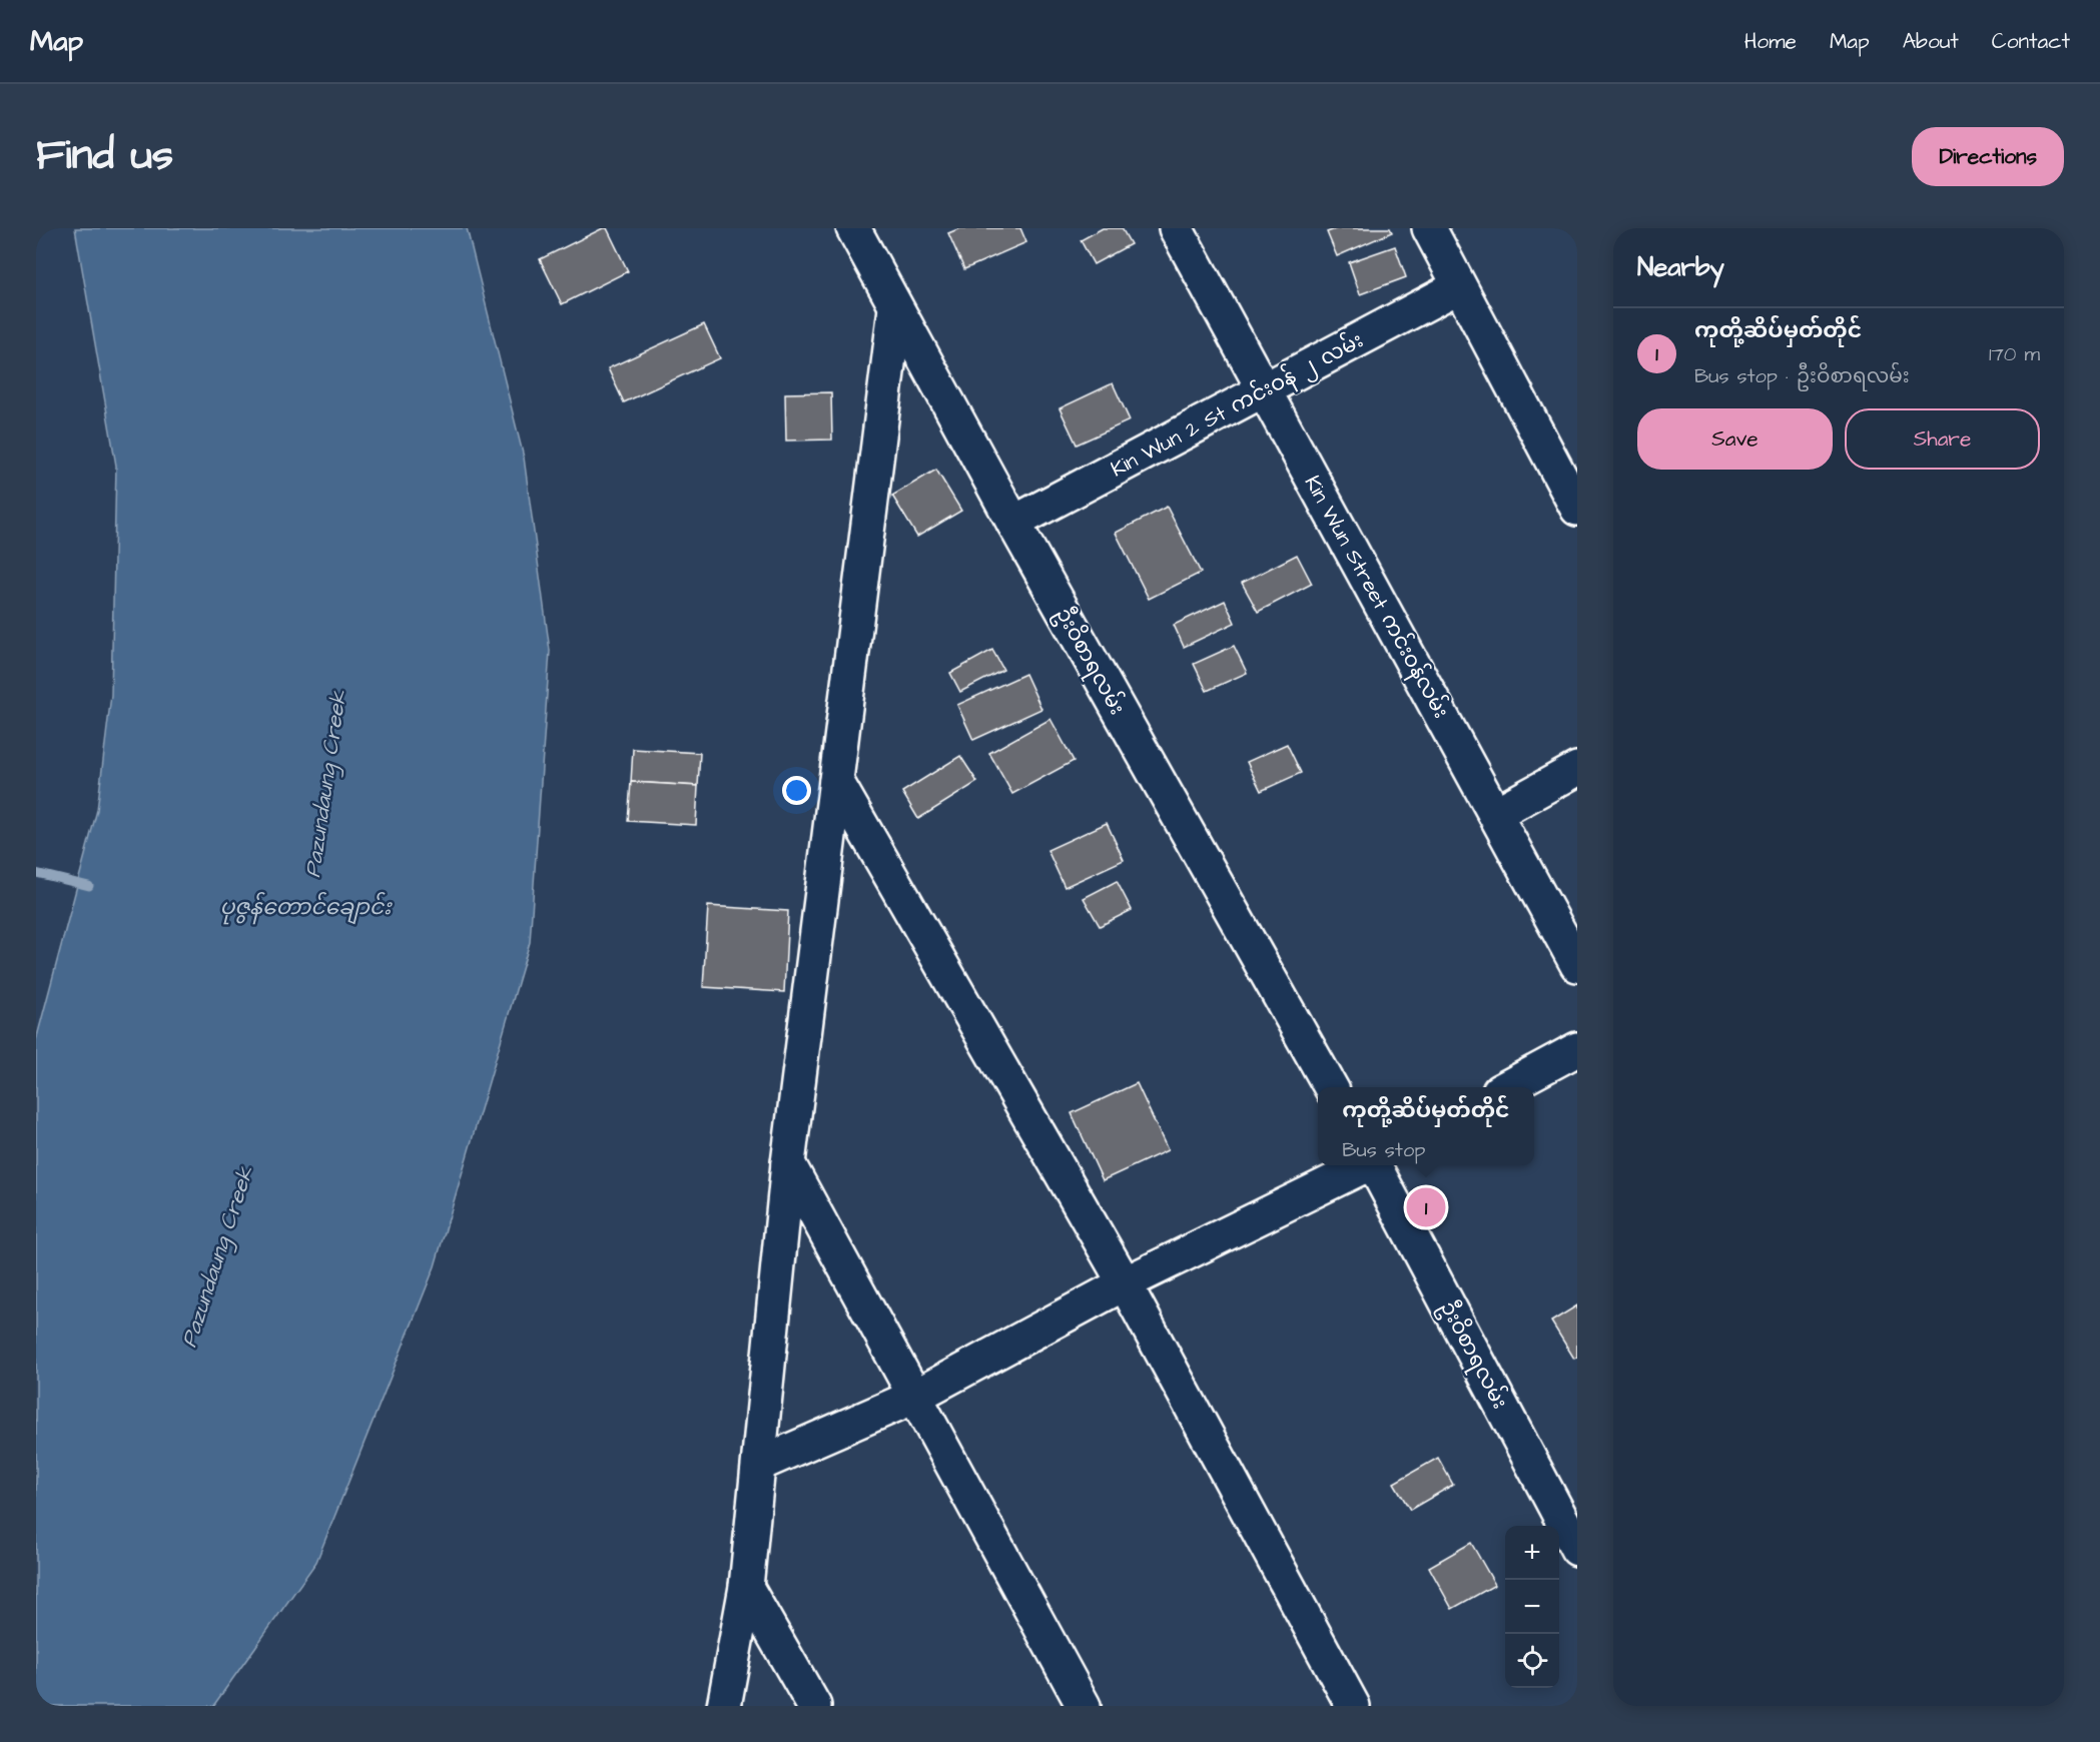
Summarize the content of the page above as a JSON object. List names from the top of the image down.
{
  "streets": {
    "street": ["Kin Wun 2 St ကင်းဝန် ၂ လမ်း", "Kin Wun Street ကင်းဝန်လမ်း", "ဦးဝိစာရလမ်း"]
  },
  "crossings": [
    ["Kin Wun 2 St ကင်းဝန် ၂ လမ်း", "Kin Wun Street ကင်းဝန်လမ်း"],
    ["Kin Wun 2 St ကင်းဝန် ၂ လမ်း", "ဦးဝိစာရလမ်း"]
  ],
  "water": ["Pazundaung Creek", "ပုဇွန်တောင်ချောင်း"],
  "page": {
    "header": "Map",
    "nav": [
      "Home",
      "Map",
      "About",
      "Contact"
    ],
    "title": "Find us",
    "buttons": [
      "Directions",
      ["Save", "Share"]
    ],
    "heading": "Nearby",
    "list": [
      {
        "mark": "1",
        "name": "ကုတို့ဆိပ်မှတ်တိုင်",
        "note": "Bus stop · ဦးဝိစာရလမ်း",
        "value": "170 m"
      }
    ],
    "popup": ["ကုတို့ဆိပ်မှတ်တိုင်", "Bus stop"],
    "pins": "1",
    "map_buttons": ["+", "−"]
  }
}
